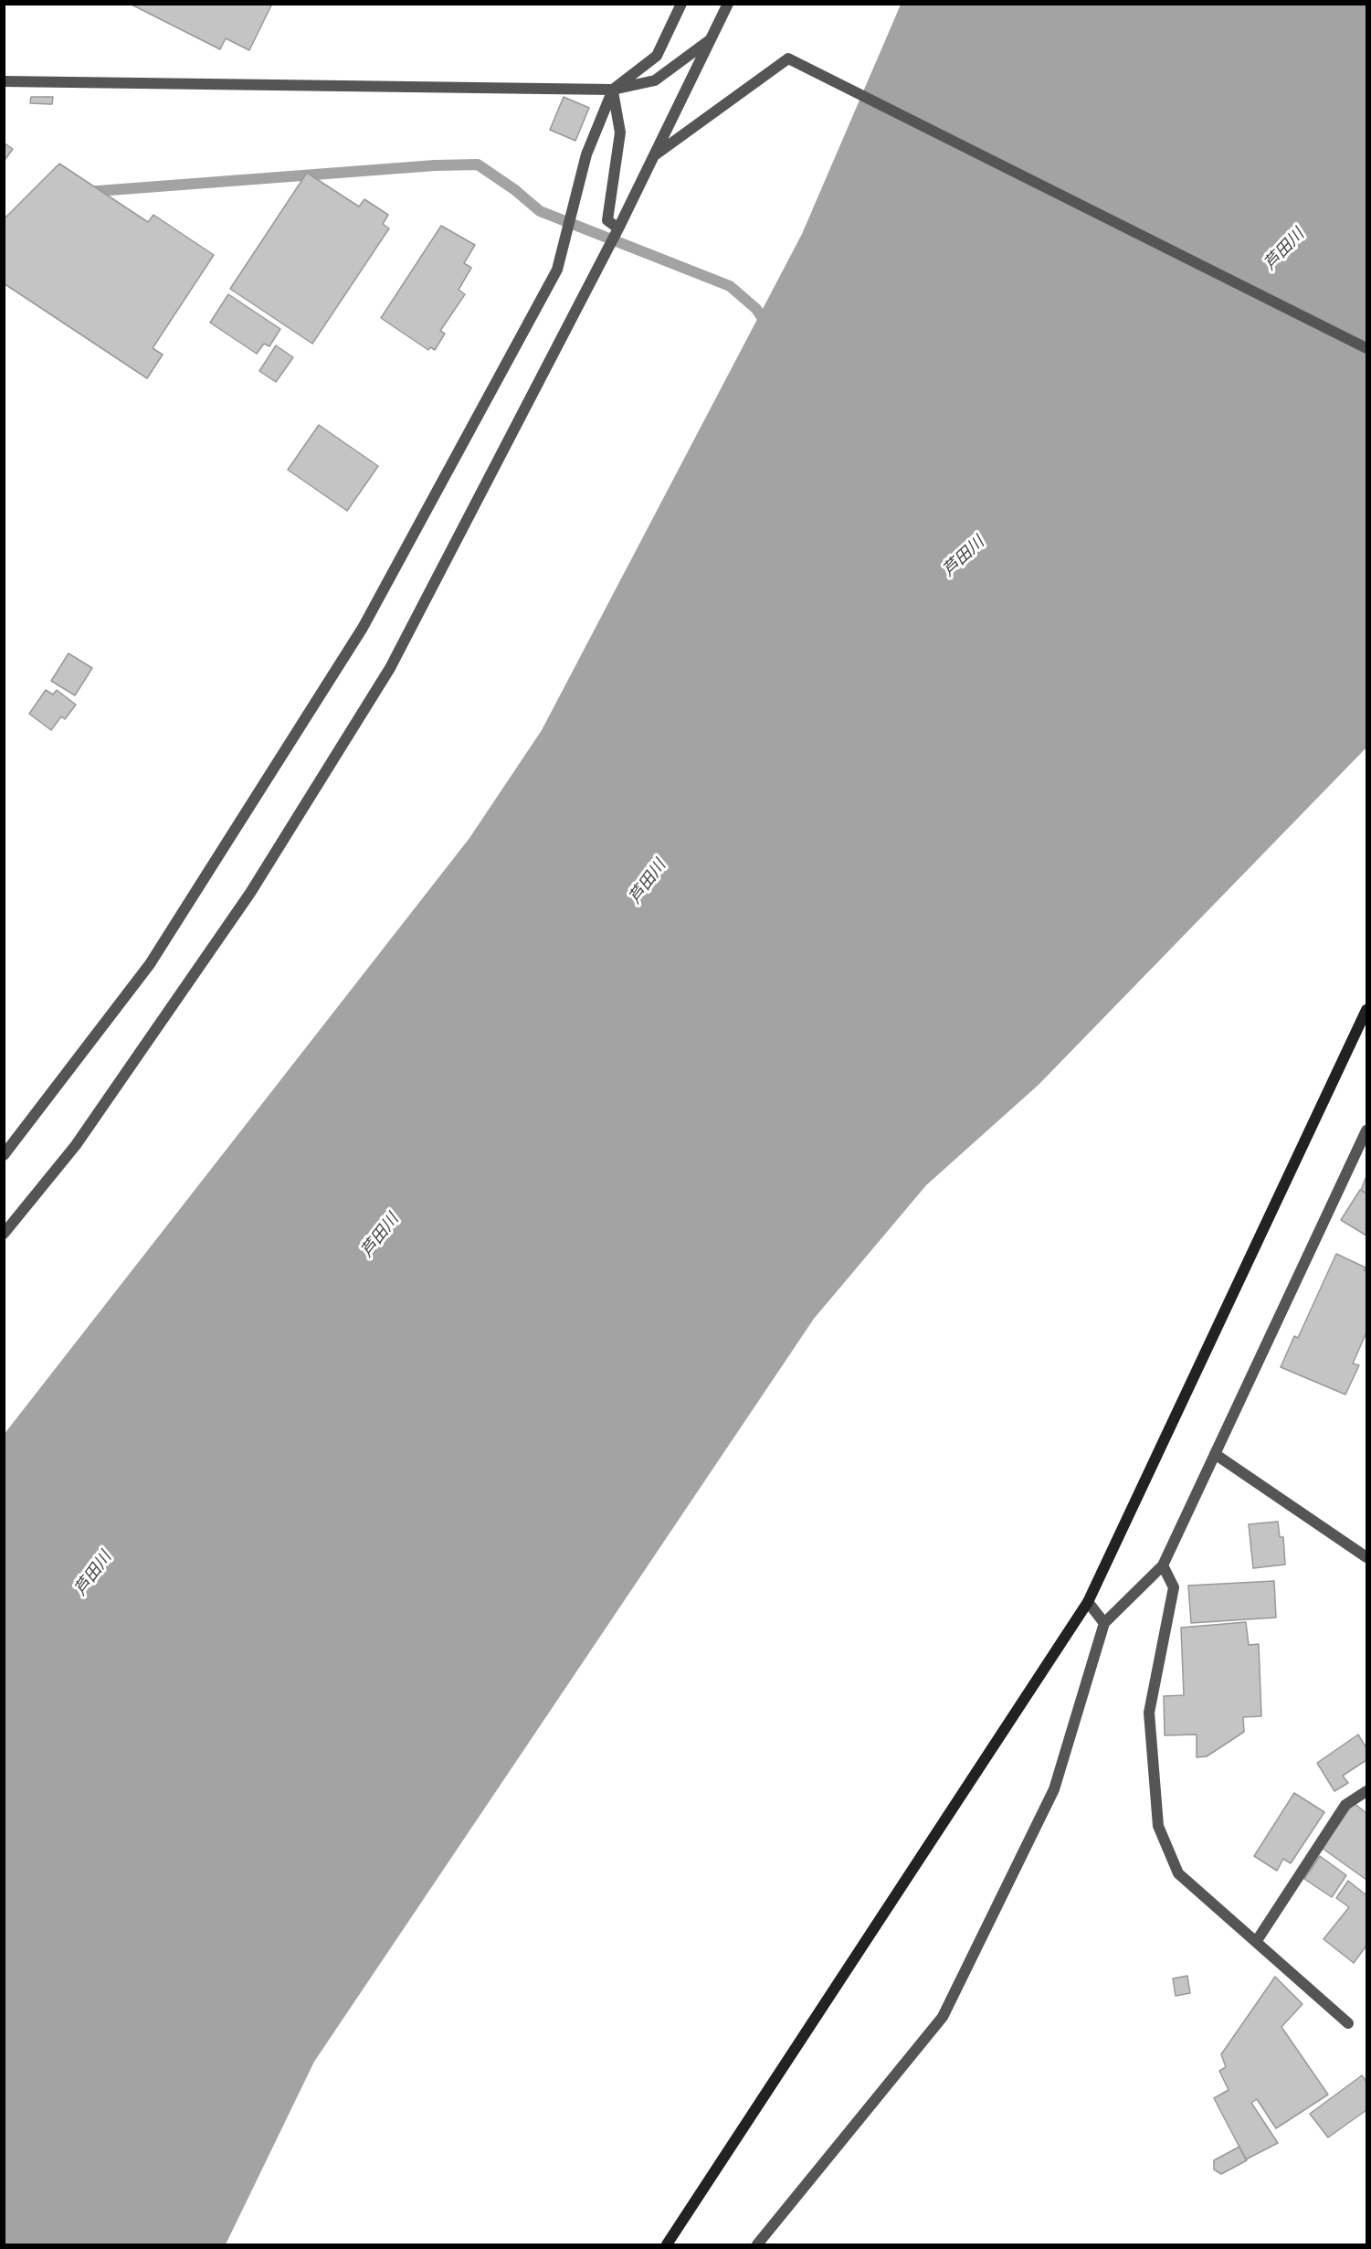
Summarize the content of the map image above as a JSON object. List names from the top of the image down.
{
  "water": ["芦田川"]
}
